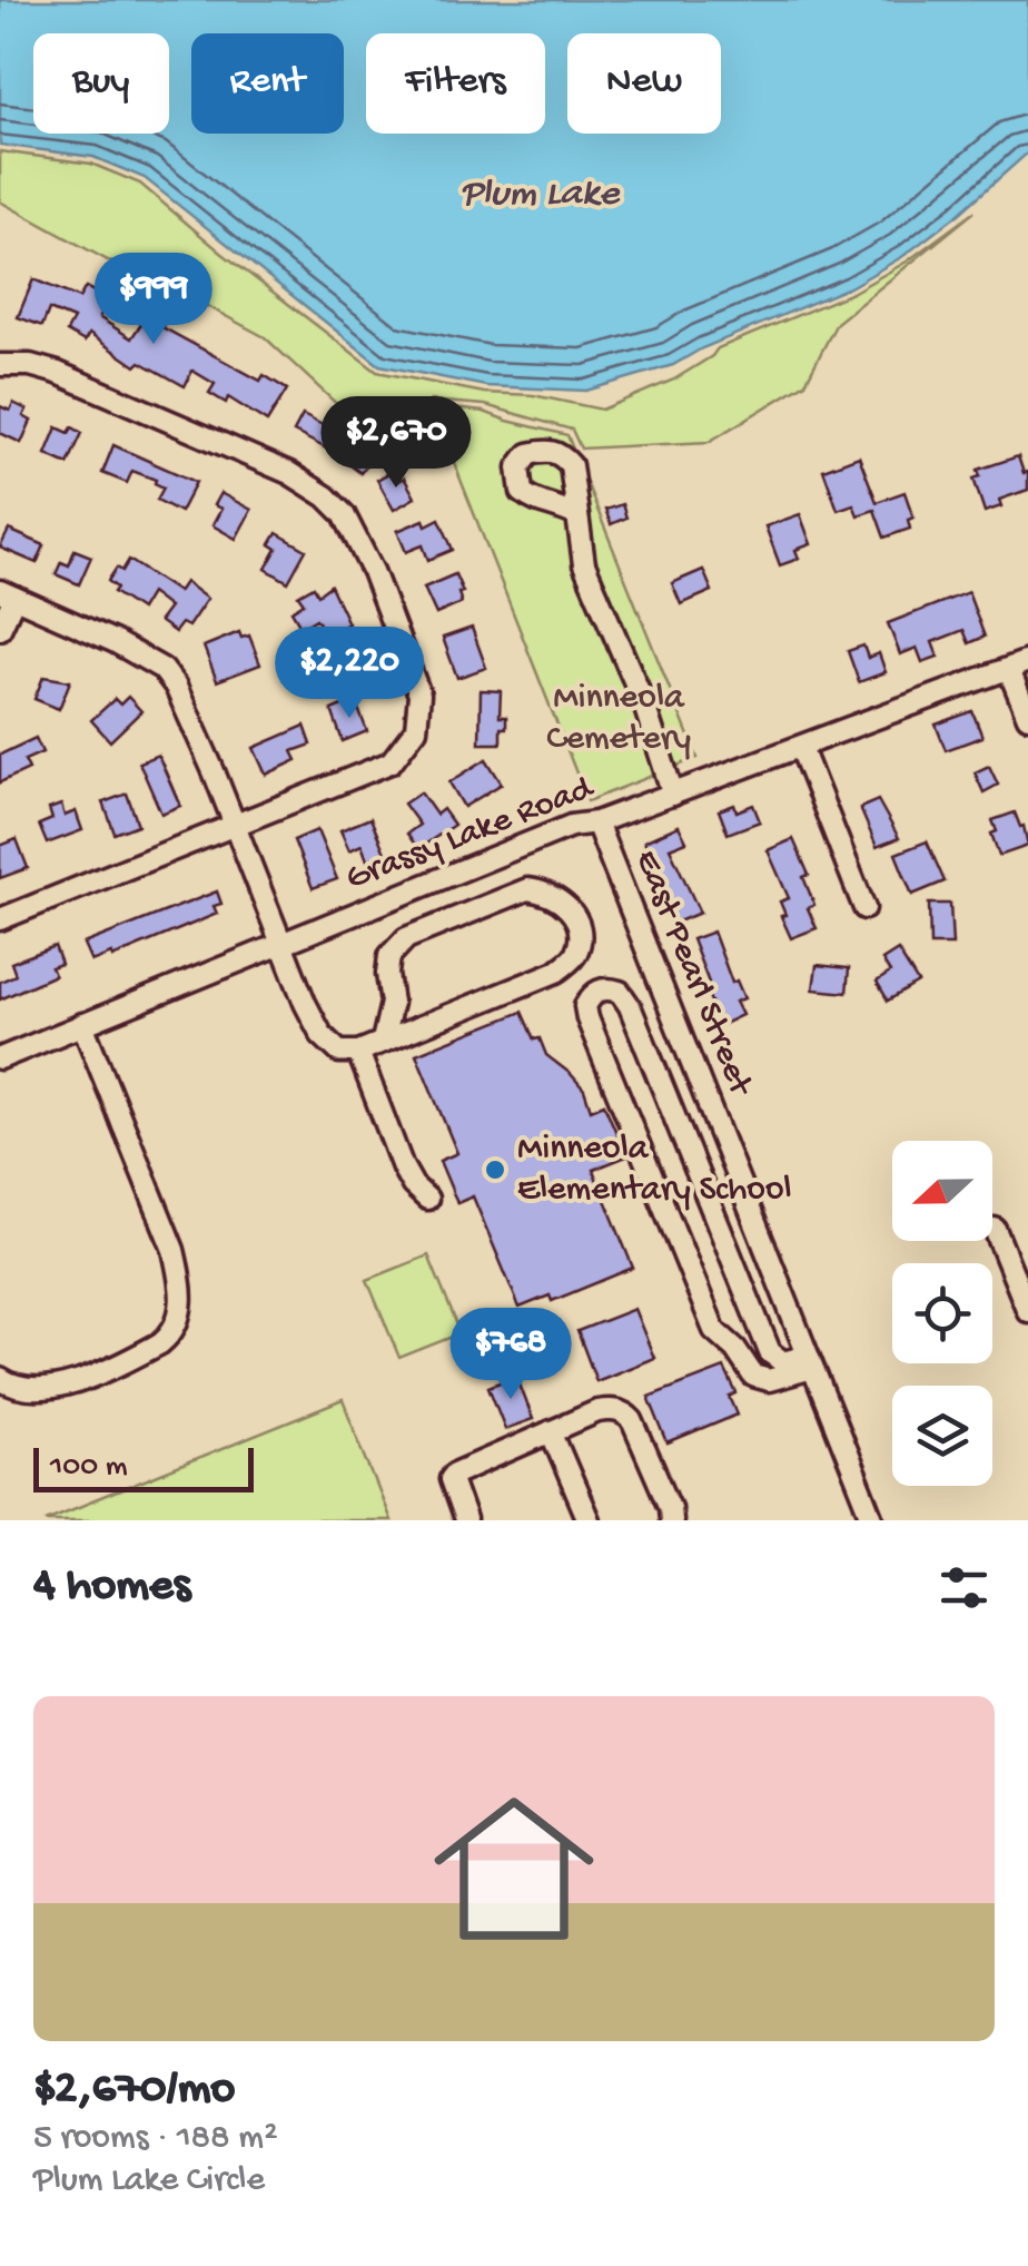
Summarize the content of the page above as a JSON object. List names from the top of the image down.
{
  "streets": {
    "street": ["Grassy Lake Road", "East Pearl Street"]
  },
  "crossings": [
    ["Grassy Lake Road", "East Pearl Street"]
  ],
  "water": ["Plum Lake"],
  "parks": ["Minneola Cemetery"],
  "places": ["Minneola Elementary School"],
  "scale_bar": "100 m",
  "north": "left",
  "page": {
    "chip": [
      "Buy",
      "Rent",
      "Filters",
      "New"
    ],
    "price": [
      "$999",
      "$2,670",
      "$2,220",
      "$768"
    ],
    "scale": "100 m",
    "heading": "4 homes",
    "list": [
      {
        "name": "$2,670/mo",
        "note": "5 rooms · 188 m² · Plum Lake Circle"
      }
    ]
  }
}
